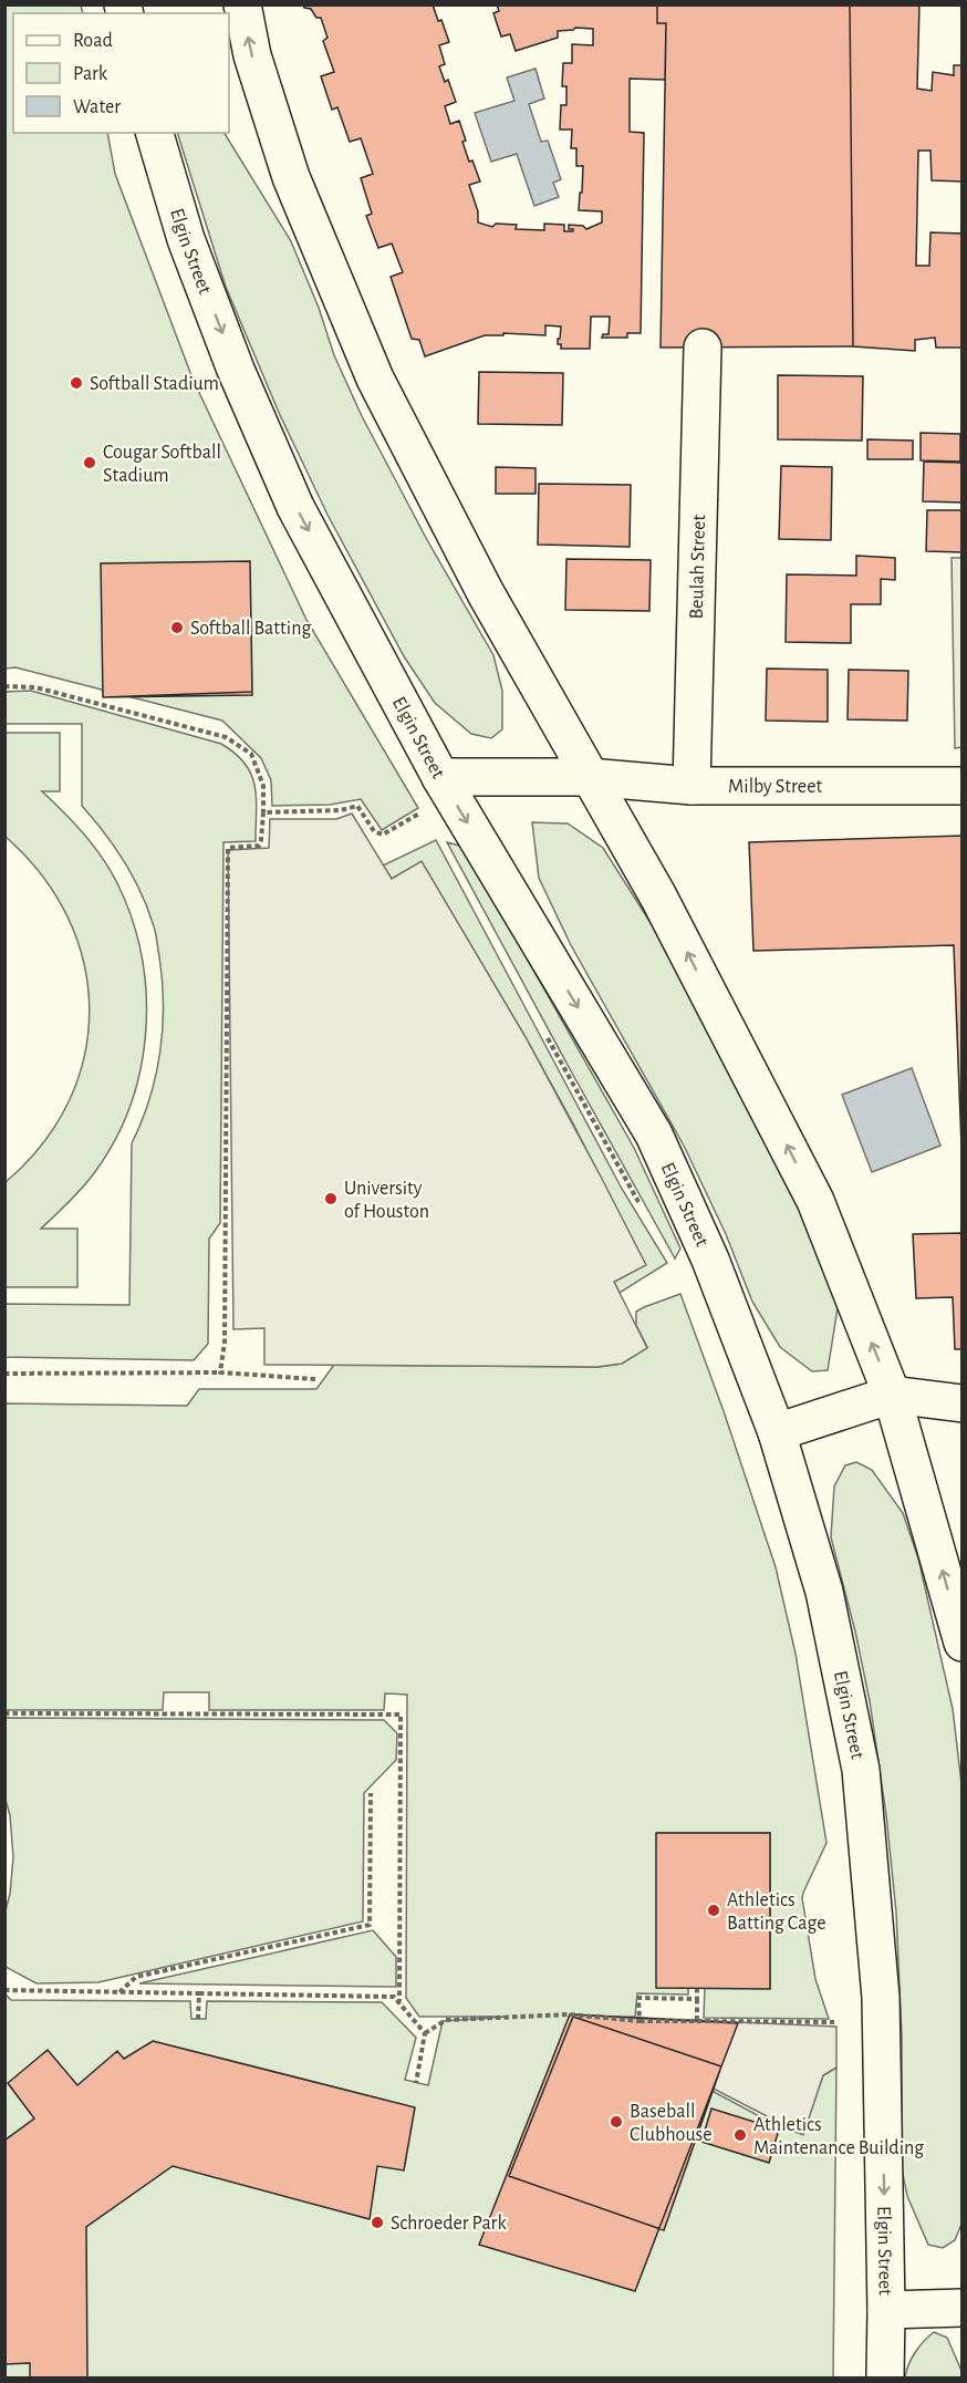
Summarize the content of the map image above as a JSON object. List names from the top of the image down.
{
  "streets": {
    "main road": ["Elgin Street", "Beulah Street", "Milby Street"]
  },
  "crossings": [
    ["Elgin Street", "Milby Street"],
    ["Beulah Street", "Milby Street"]
  ],
  "places": [
    "Softball Stadium",
    "Cougar Softball Stadium",
    "Softball Batting",
    "University of Houston",
    "Athletics Batting Cage",
    "Baseball Clubhouse",
    "Athletics Maintenance Building",
    "Schroeder Park"
  ],
  "legend": ["Road", "Park", "Water"]
}
